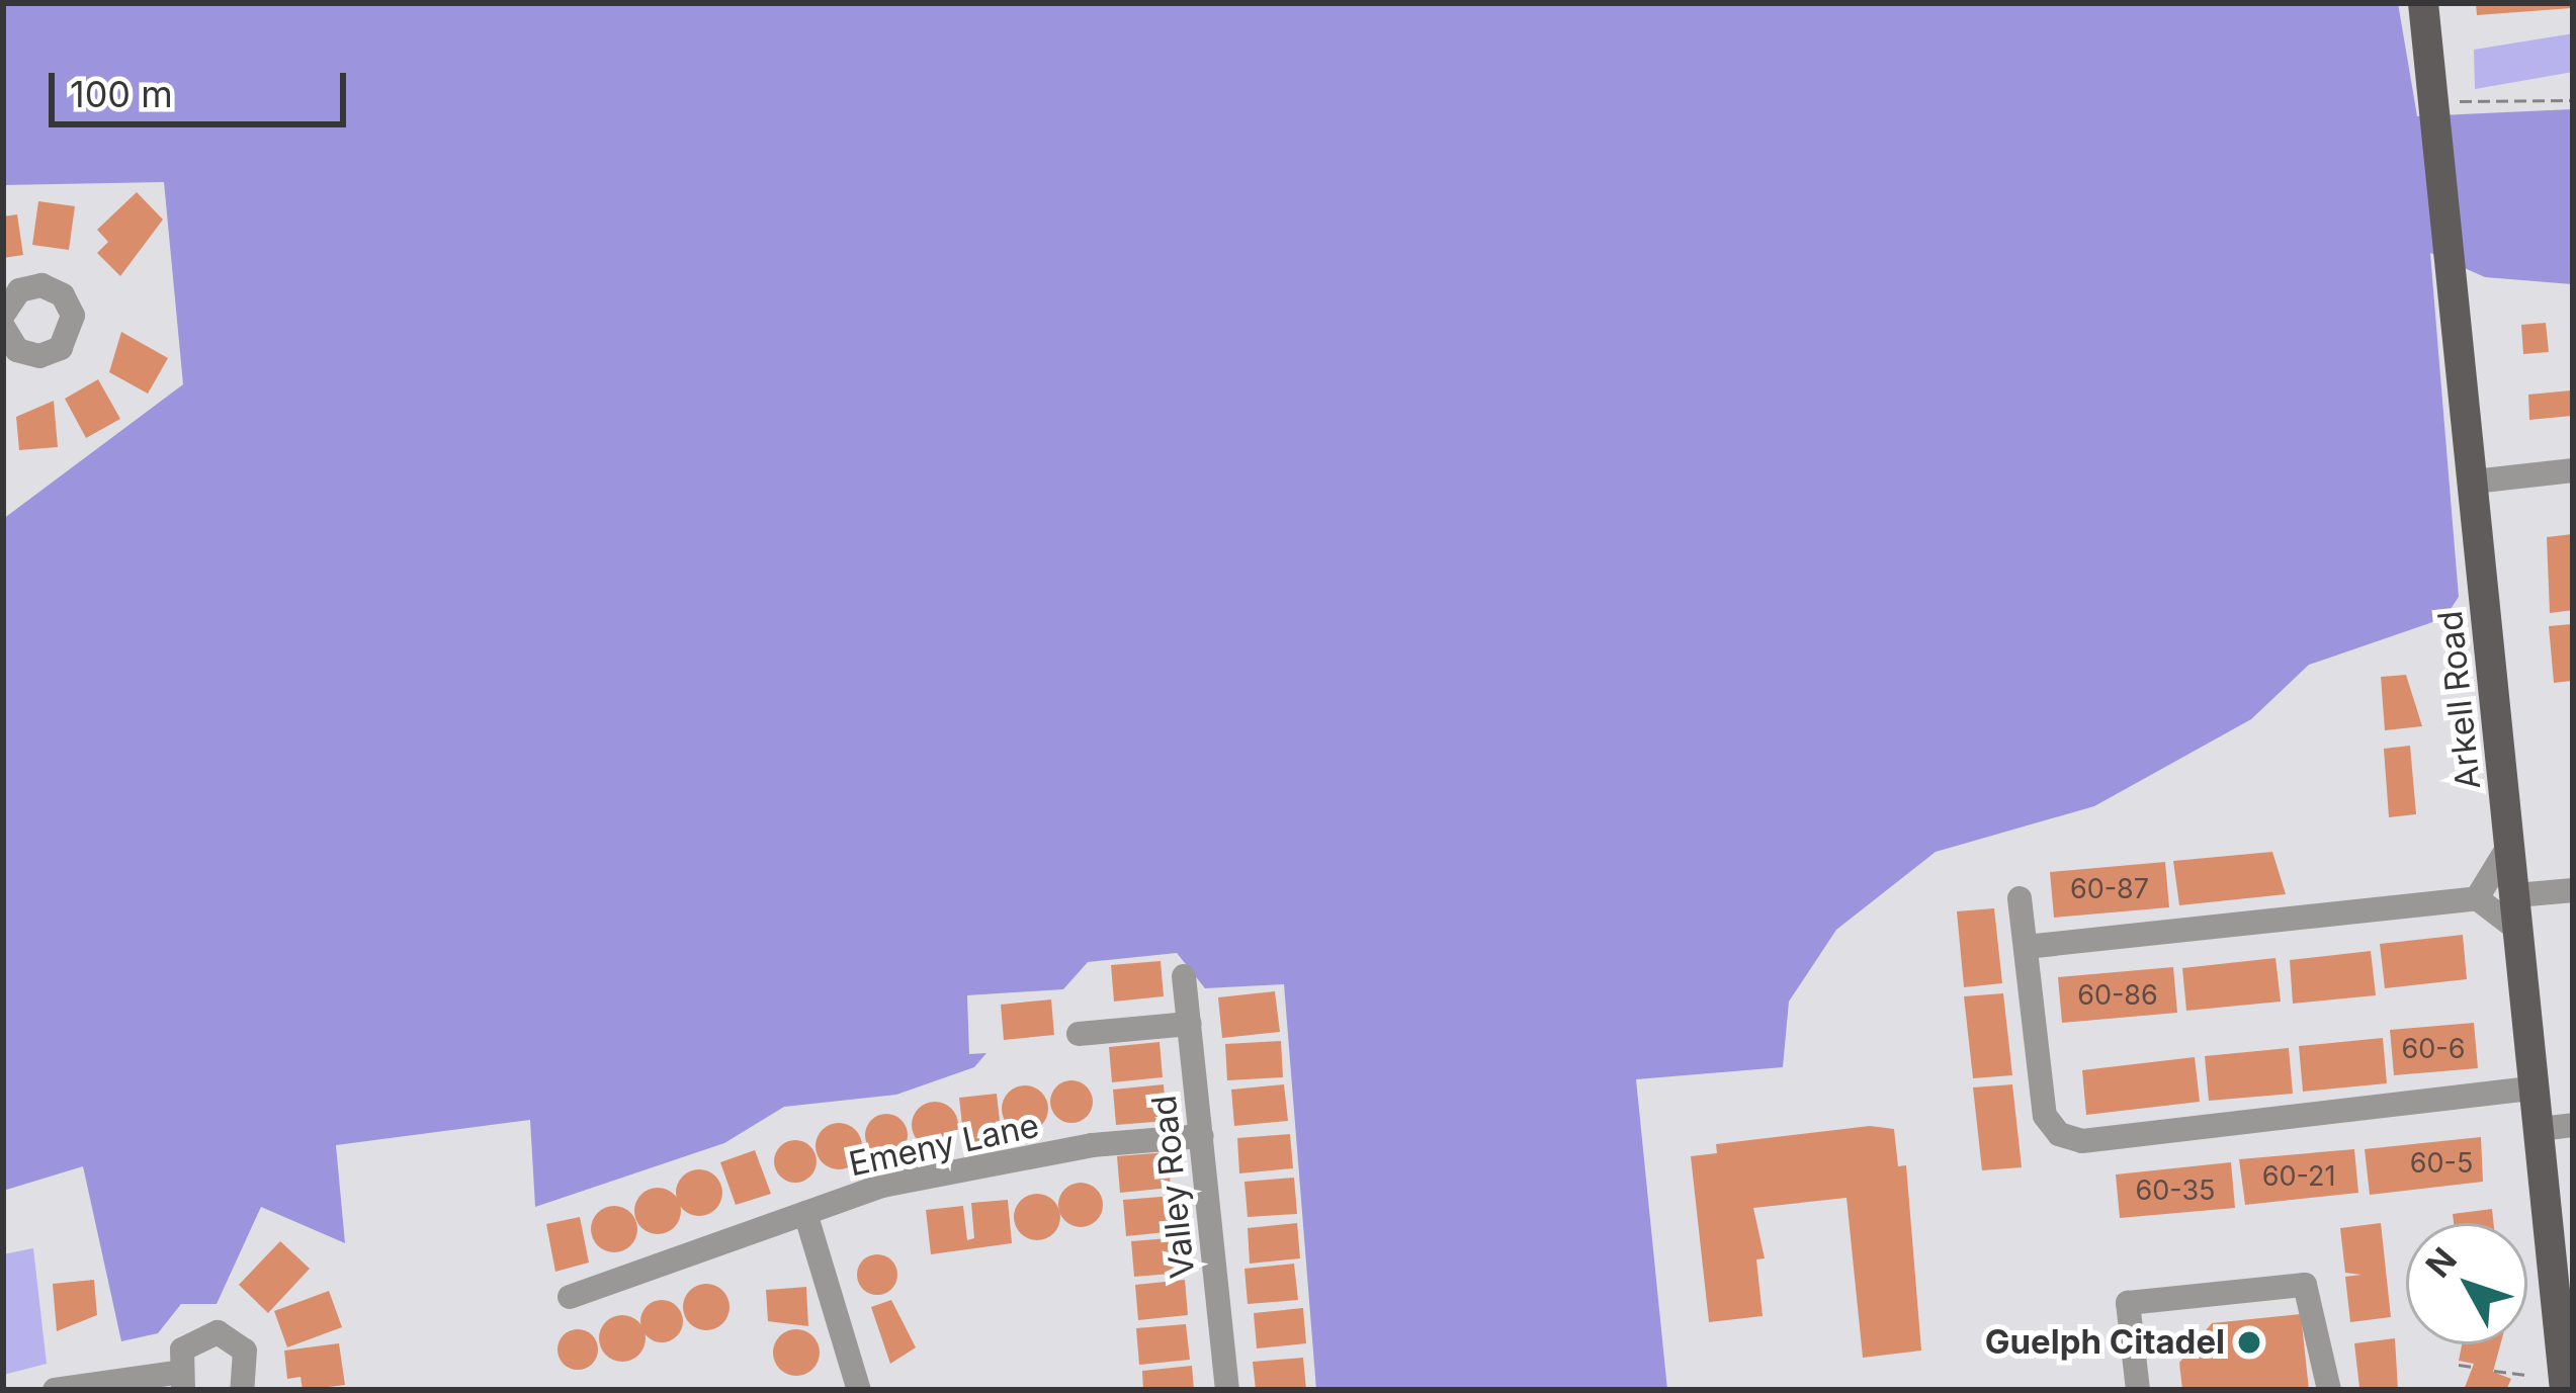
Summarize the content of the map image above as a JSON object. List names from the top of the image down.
{
  "streets": {
    "main road": ["Arkell Road"],
    "street": ["Emeny Lane", "Valley Road"]
  },
  "crossings": [
    ["Emeny Lane", "Valley Road"]
  ],
  "places": ["Guelph Citadel"],
  "house_numbers": [
    "60-87",
    "60-86",
    "60-6",
    "60-5",
    "60-21",
    "60-35"
  ],
  "scale_bar": "100 m",
  "north": "top left"
}
